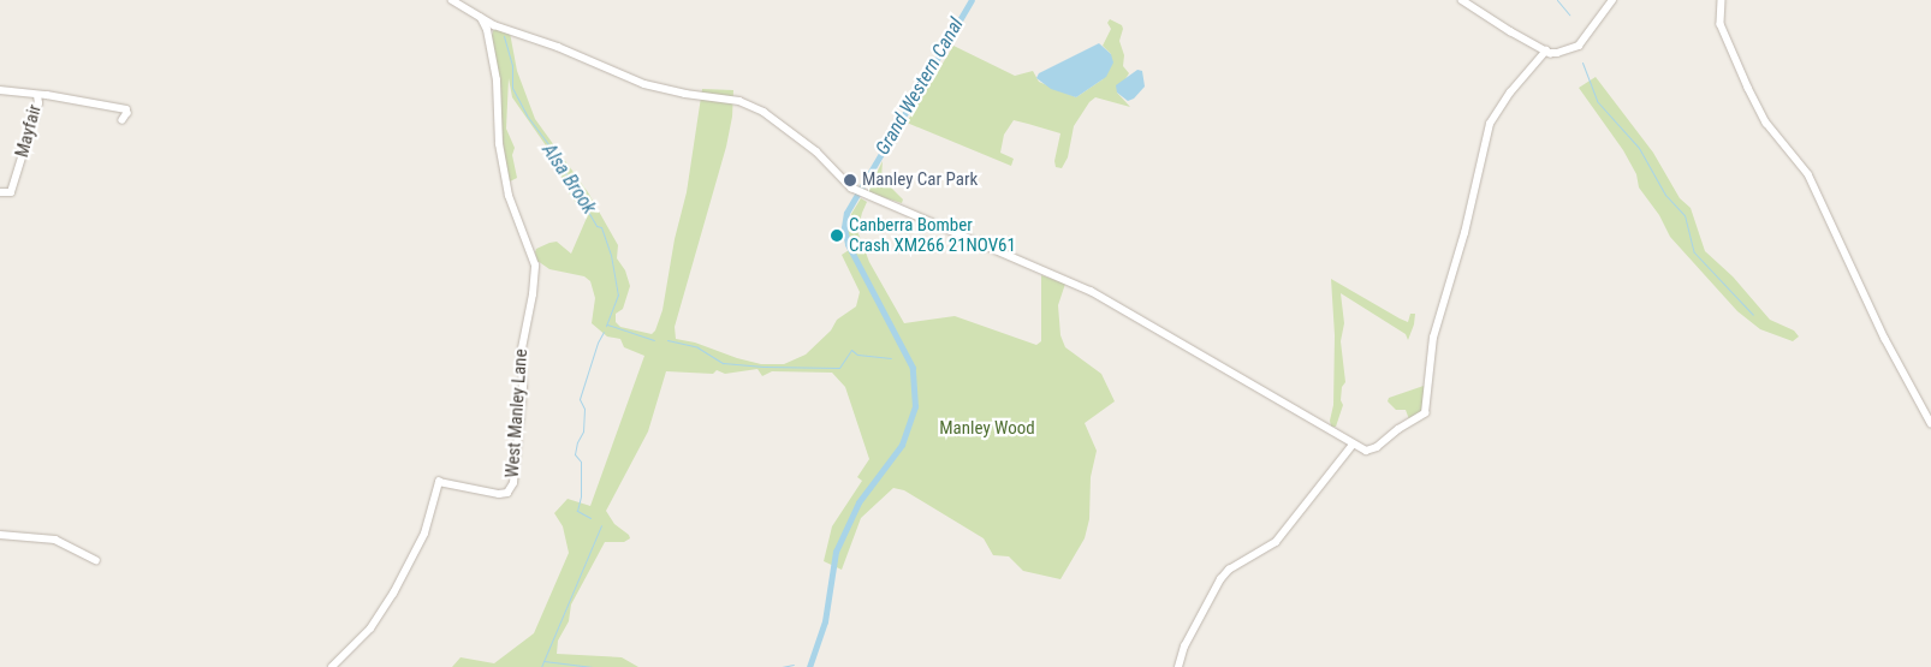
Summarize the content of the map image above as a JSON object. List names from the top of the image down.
{
  "streets": {
    "street": ["Mayfair", "West Manley Lane"]
  },
  "water": ["Grand Western Canal", "Alsa Brook"],
  "parks": ["Manley Wood"],
  "places": ["Manley Car Park", "Canberra Bomber Crash XM266 21NOV61"]
}
